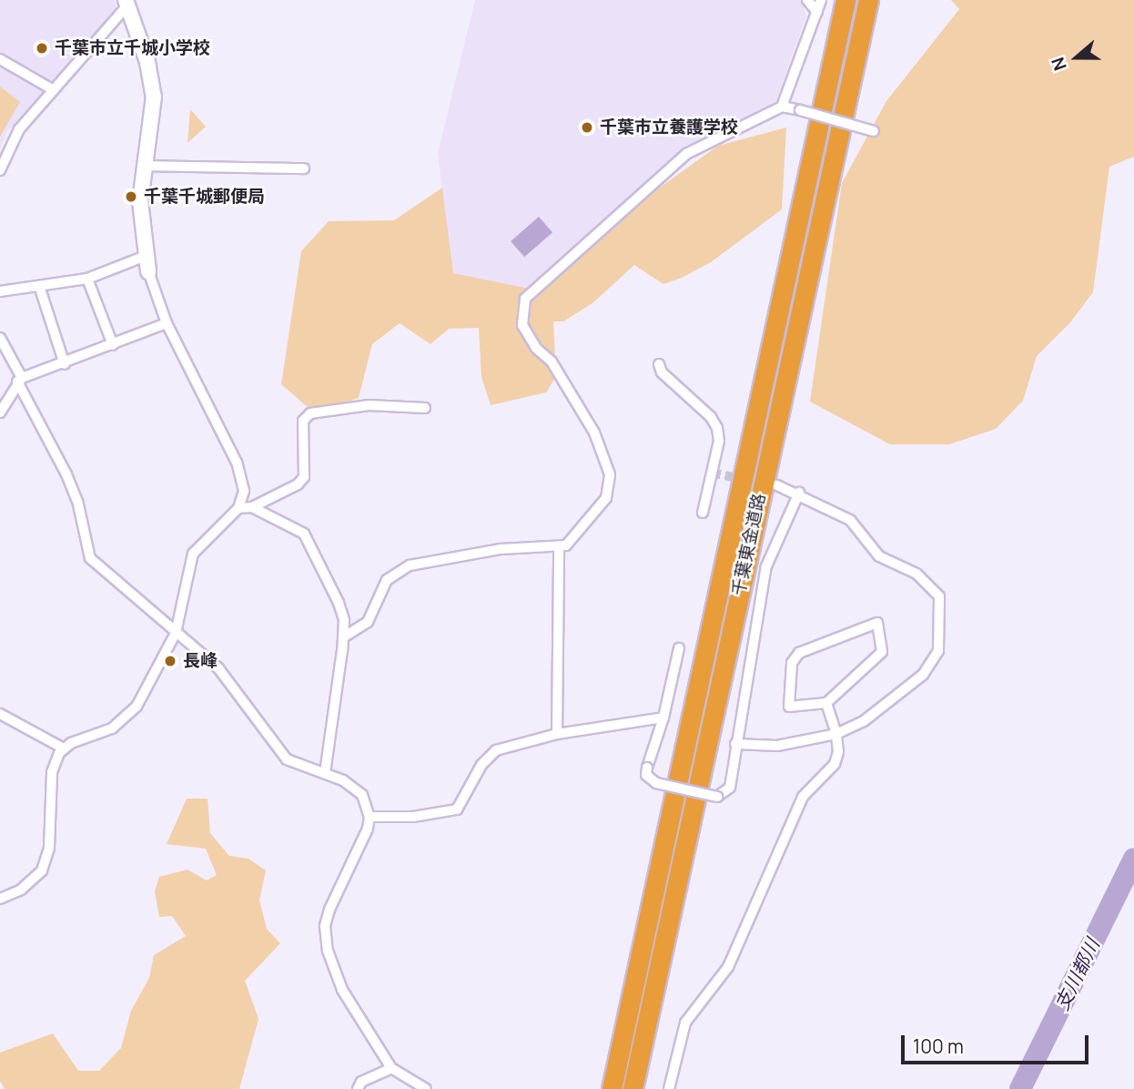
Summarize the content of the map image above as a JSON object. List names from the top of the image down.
{
  "streets": {
    "highway": ["千葉東金道路"]
  },
  "water": ["支川都川"],
  "places": [
    "千葉市立千城小学校",
    "千葉市立養護学校",
    "千葉千城郵便局",
    "長峰"
  ],
  "scale_bar": "100 m",
  "north": "left"
}
